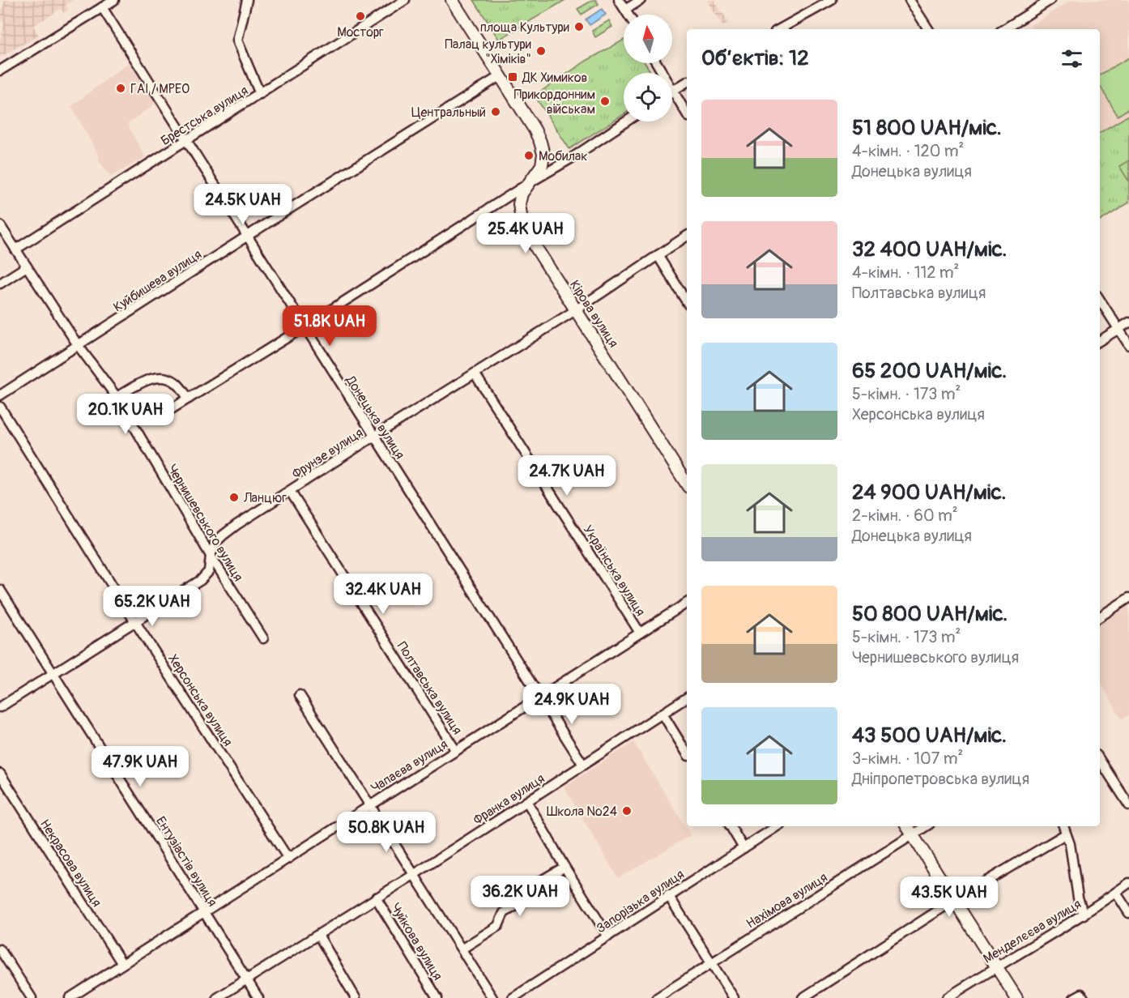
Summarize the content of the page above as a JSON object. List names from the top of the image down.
{
  "streets": {
    "main road": ["Кірова вулиця"],
    "street": [
      "Брестська вулиця",
      "Куйбишева вулиця",
      "Донецька вулиця",
      "Фрунзе вулиця",
      "Чернишевського вулиця",
      "Українська вулиця",
      "Полтавська вулиця",
      "Херсонська вулиця",
      "Чапаєва вулиця",
      "Франка вулиця",
      "Ентузіастів вулиця",
      "Некрасова вулиця",
      "Нахімова вулиця",
      "Запорізька вулиця",
      "Менделєєва вулиця",
      "Чуйкова вулиця"
    ]
  },
  "crossings": [
    ["Брестська вулиця", "Донецька вулиця"],
    ["Брестська вулиця", "Чернишевського вулиця"],
    ["Куйбишева вулиця", "Кірова вулиця"],
    ["Куйбишева вулиця", "Донецька вулиця"],
    ["Куйбишева вулиця", "Чернишевського вулиця"],
    ["Кірова вулиця", "Фрунзе вулиця"],
    ["Донецька вулиця", "Фрунзе вулиця"],
    ["Донецька вулиця", "Чапаєва вулиця"],
    ["Донецька вулиця", "Франка вулиця"],
    ["Фрунзе вулиця", "Чернишевського вулиця"],
    ["Фрунзе вулиця", "Українська вулиця"],
    ["Фрунзе вулиця", "Полтавська вулиця"],
    ["Фрунзе вулиця", "Херсонська вулиця"],
    ["Фрунзе вулиця", "Ентузіастів вулиця"],
    ["Українська вулиця", "Чапаєва вулиця"],
    ["Полтавська вулиця", "Чапаєва вулиця"],
    ["Херсонська вулиця", "Чапаєва вулиця"],
    ["Чапаєва вулиця", "Ентузіастів вулиця"],
    ["Чапаєва вулиця", "Некрасова вулиця"],
    ["Франка вулиця", "Ентузіастів вулиця"],
    ["Франка вулиця", "Чуйкова вулиця"]
  ],
  "places": {
    "other": [
      "Мосторг",
      "площа Культури",
      "Палац культури \"Хіміків\"",
      "ГАІ / МРЕО",
      "Прикордонним військам",
      "Центральный",
      "Мобилак",
      "Ланцюг",
      "Школа №24"
    ],
    "transit": ["ДК Химиков"]
  },
  "north": "top",
  "page": {
    "heading": "Об’єктів: 12",
    "list": [
      {
        "name": "51 800 UAH/міс.",
        "note": "4-кімн. · 120 m² · Донецька вулиця"
      },
      {
        "name": "32 400 UAH/міс.",
        "note": "4-кімн. · 112 m² · Полтавська вулиця"
      },
      {
        "name": "65 200 UAH/міс.",
        "note": "5-кімн. · 173 m² · Херсонська вулиця"
      },
      {
        "name": "24 900 UAH/міс.",
        "note": "2-кімн. · 60 m² · Донецька вулиця"
      },
      {
        "name": "50 800 UAH/міс.",
        "note": "5-кімн. · 173 m² · Чернишевського вулиця"
      },
      {
        "name": "43 500 UAH/міс.",
        "note": "3-кімн. · 107 m² · Дніпропетровська вулиця"
      }
    ],
    "price": [
      "24.5K UAH",
      "25.4K UAH",
      "51.8K UAH",
      "20.1K UAH",
      "24.7K UAH",
      "32.4K UAH",
      "65.2K UAH",
      "24.9K UAH",
      "47.9K UAH",
      "50.8K UAH",
      "36.2K UAH",
      "43.5K UAH"
    ]
  }
}
